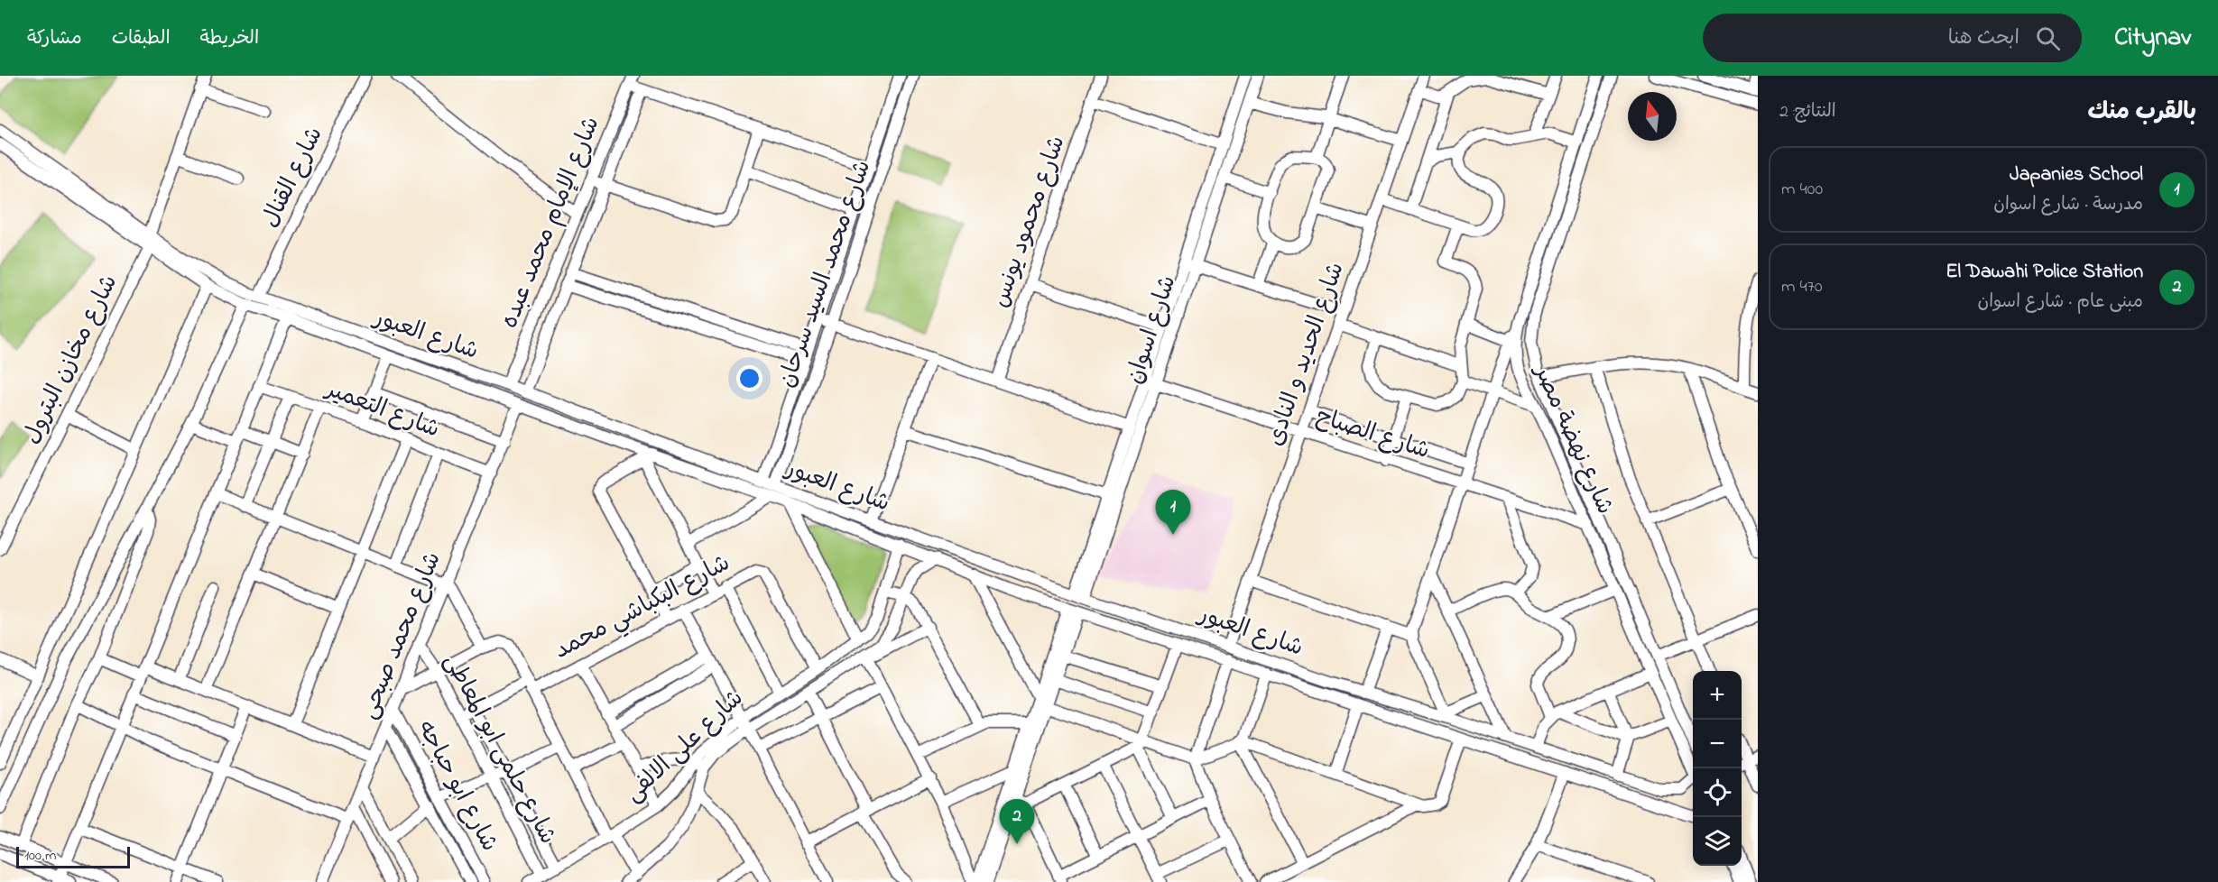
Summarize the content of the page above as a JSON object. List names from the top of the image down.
{
  "streets": {
    "street": [
      "شارع القنال",
      "شارع محمود يونس",
      "شارع الإمام محمد عبده",
      "شارع محمد السيد سرحان",
      "شارع اسوان",
      "شارع العبور",
      "شارع الحديد و النادى",
      "شارع مخازن البترول",
      "شارع التعمير",
      "شارع الصباح",
      "شارع نهضة مصر",
      "شارع البكباشي محمد",
      "شارع محمد صبحى",
      "شارع على الالفى",
      "شارع حلمى ابو المعاطى",
      "شارع ابو حباجه"
    ]
  },
  "crossings": [
    ["شارع القنال", "شارع العبور"],
    ["شارع الإمام محمد عبده", "شارع العبور"],
    ["شارع محمد السيد سرحان", "شارع العبور"],
    ["شارع اسوان", "شارع العبور"],
    ["شارع اسوان", "شارع الصباح"],
    ["شارع العبور", "شارع الحديد و النادى"],
    ["شارع العبور", "شارع مخازن البترول"],
    ["شارع العبور", "شارع محمد صبحى"],
    ["شارع العبور", "شارع على الالفى"],
    ["شارع الحديد و النادى", "شارع الصباح"],
    ["شارع التعمير", "شارع محمد صبحى"],
    ["شارع الصباح", "شارع نهضة مصر"],
    ["شارع البكباشي محمد", "شارع على الالفى"],
    ["شارع البكباشي محمد", "شارع حلمى ابو المعاطى"],
    ["شارع محمد صبحى", "شارع حلمى ابو المعاطى"],
    ["شارع محمد صبحى", "شارع ابو حباجه"],
    ["شارع على الالفى", "شارع حلمى ابو المعاطى"]
  ],
  "scale_bar": "100 m",
  "north": "top",
  "page": {
    "header": "Citynav",
    "search": "ابحث هنا",
    "nav": ["الخريطة", "الطبقات", "مشاركة"],
    "heading": ["بالقرب منك", "النتائج: 2"],
    "list": [
      {
        "mark": "1",
        "name": "Japanies School",
        "note": "مدرسة · شارع اسوان",
        "value": "400 m"
      },
      {
        "mark": "2",
        "name": "El Dawahi Police Station",
        "note": "مبنى عام · شارع اسوان",
        "value": "470 m"
      }
    ],
    "pins": ["1", "2"],
    "map_buttons": ["+", "−"],
    "scale": "100 m"
  }
}
